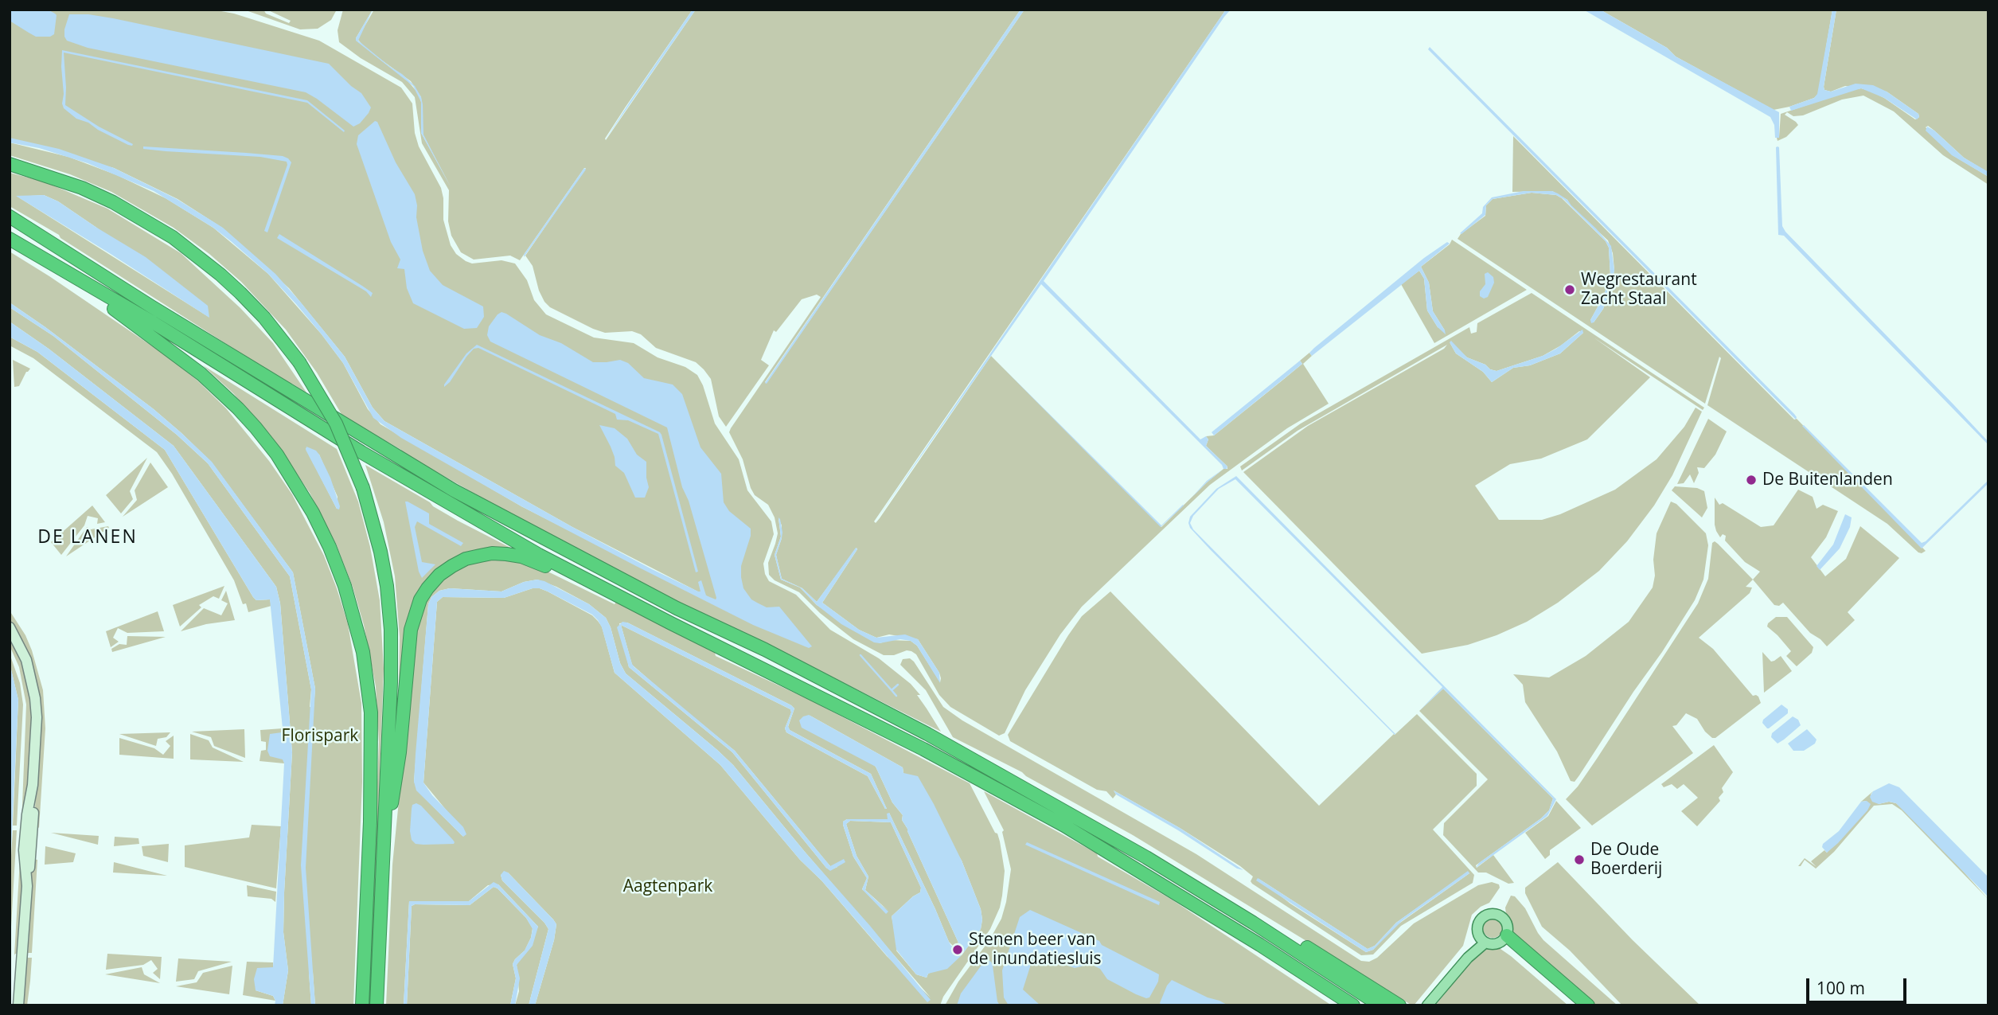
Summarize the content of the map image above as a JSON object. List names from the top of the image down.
{
  "districts": ["DE LANEN"],
  "parks": ["Florispark", "Aagtenpark"],
  "places": [
    "Wegrestaurant Zacht Staal",
    "De Buitenlanden",
    "De Oude Boerderij",
    "Stenen beer van de inundatiesluis"
  ],
  "scale_bar": "100 m"
}
